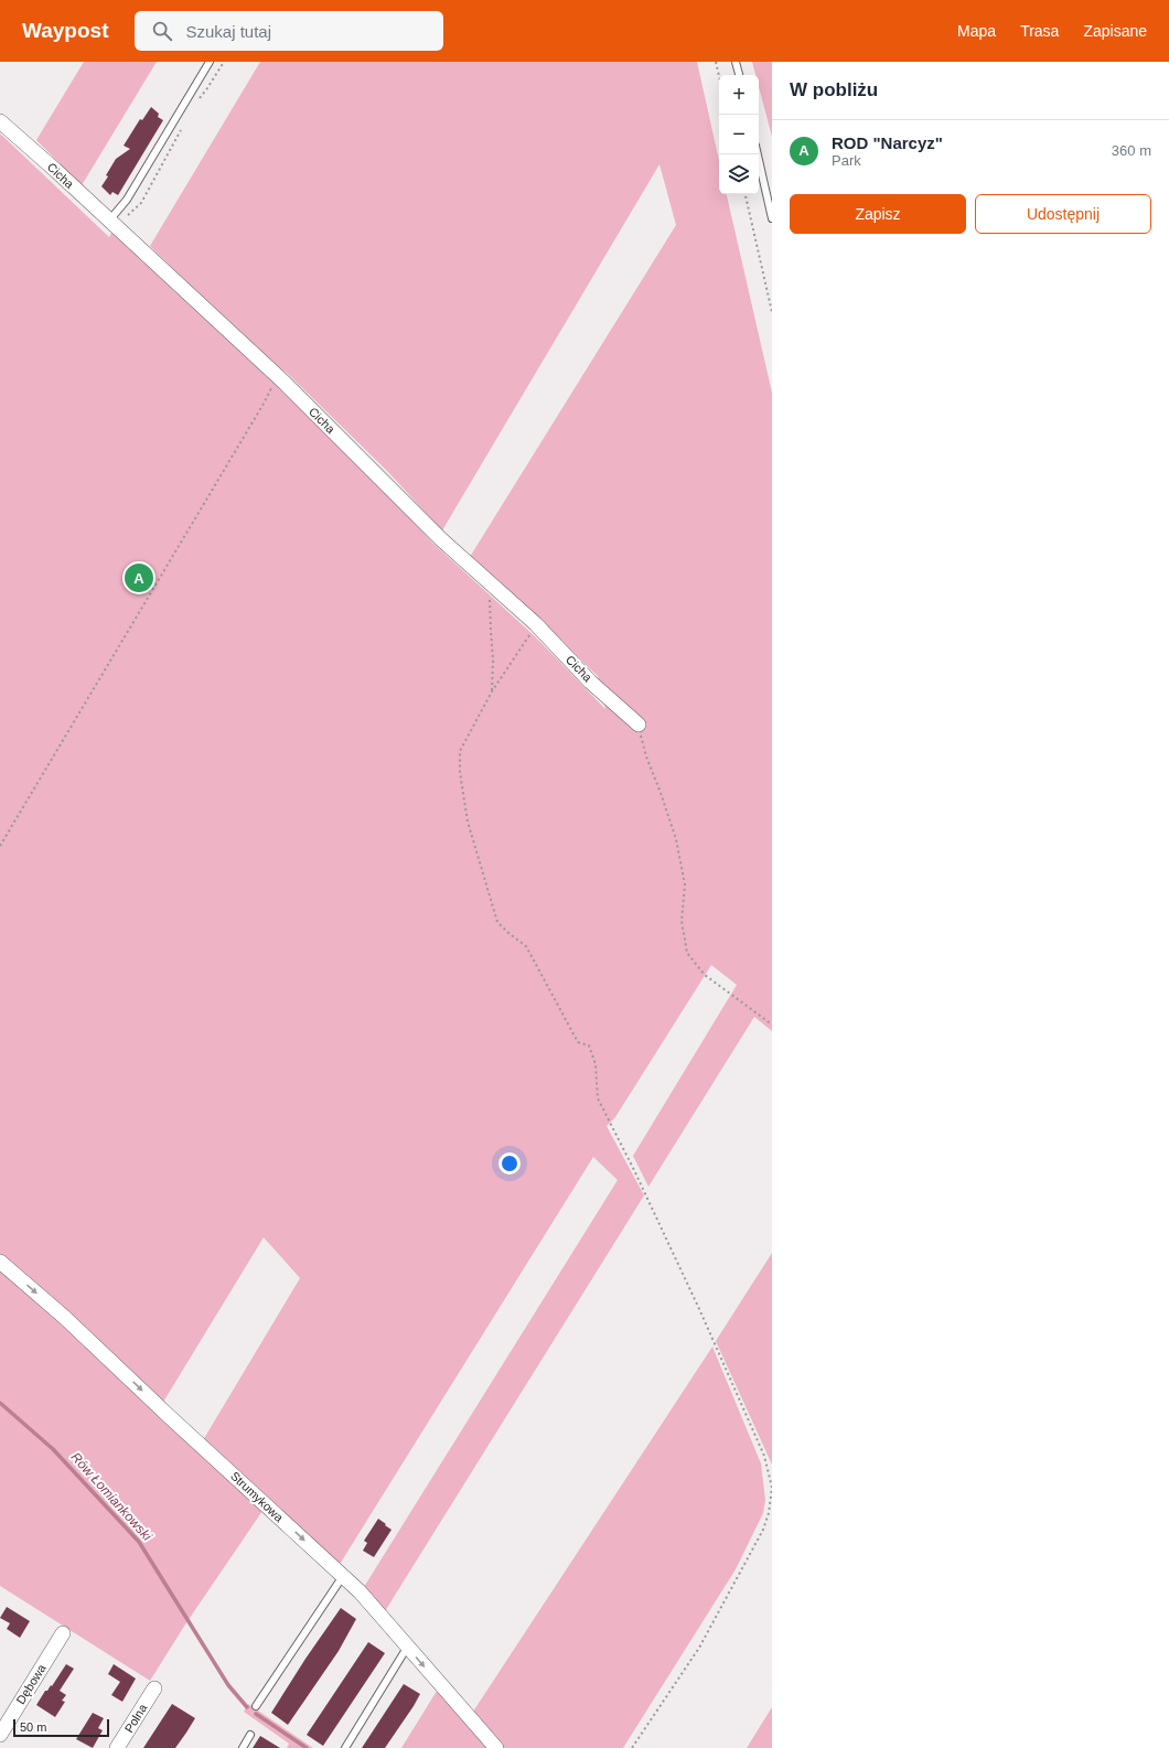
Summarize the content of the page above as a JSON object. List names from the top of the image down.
{
  "streets": {
    "street": [
      "Cicha",
      "Strumykowa",
      "Dębowa",
      "Polna"
    ]
  },
  "one_way": ["Strumykowa"],
  "water": ["Rów Łomiankowski"],
  "scale_bar": "50 m",
  "page": {
    "header": "Waypost",
    "search": "Szukaj tutaj",
    "nav": ["Mapa", "Trasa", "Zapisane"],
    "heading": "W pobliżu",
    "map_buttons": ["+", "−"],
    "list": [
      {
        "mark": "A",
        "name": "ROD \"Narcyz\"",
        "note": "Park",
        "value": "360 m"
      }
    ],
    "buttons": ["Zapisz", "Udostępnij"],
    "pins": "A",
    "scale": "50 m"
  }
}
